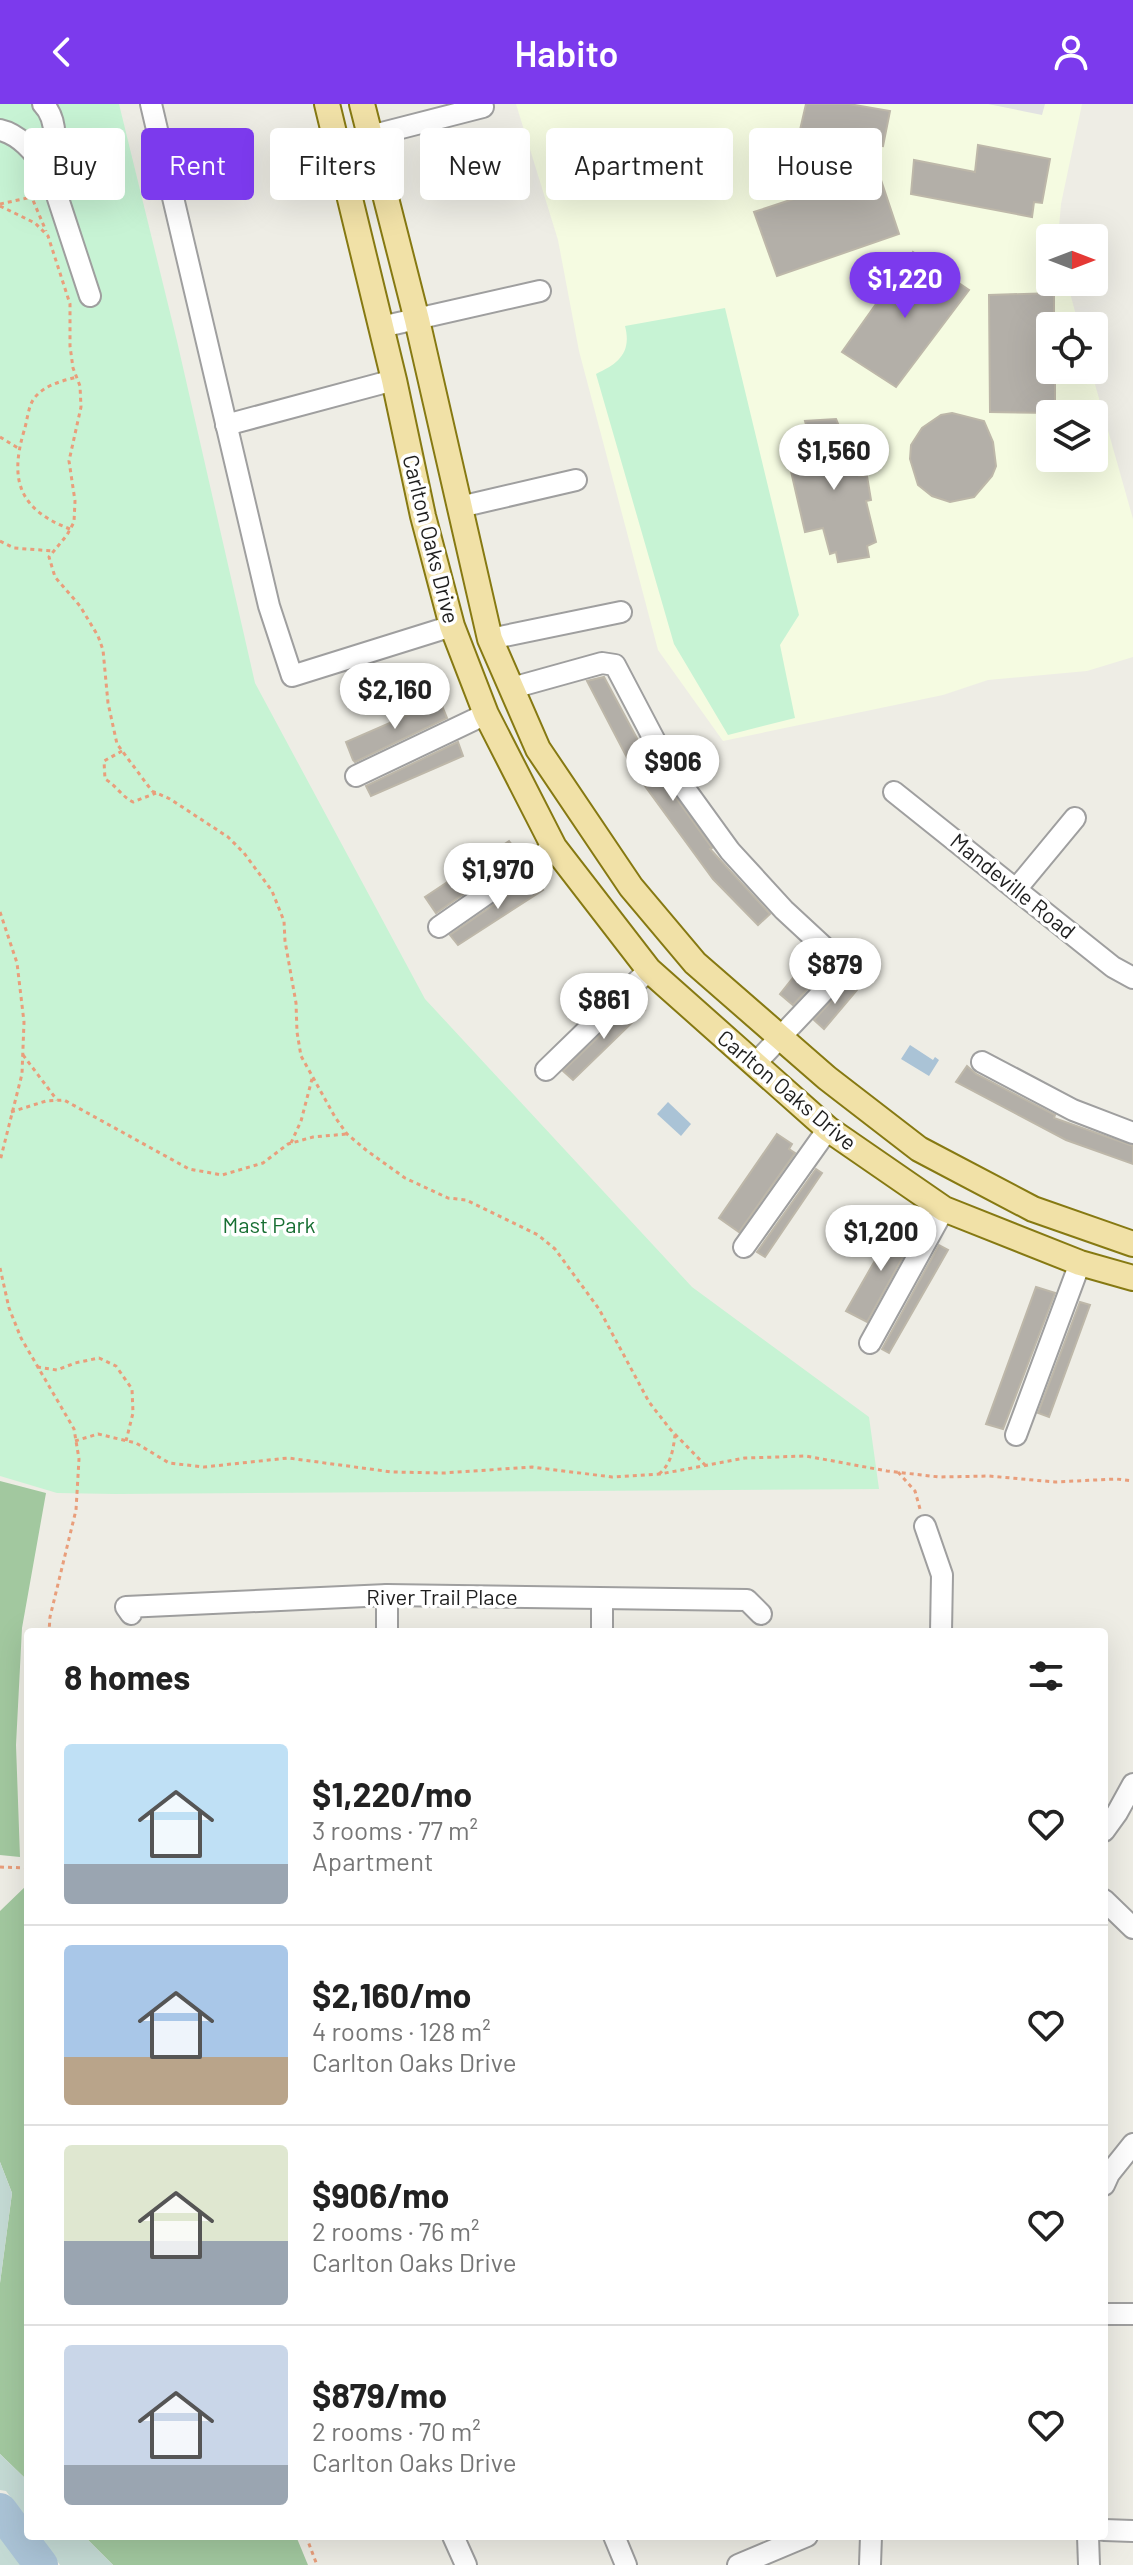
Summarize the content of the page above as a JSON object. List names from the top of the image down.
{
  "streets": {
    "main road": ["Carlton Oaks Drive"],
    "street": ["Mandeville Road", "River Trail Place"]
  },
  "parks": ["Mast Park"],
  "north": "right",
  "page": {
    "header": "Habito",
    "chip": [
      "Buy",
      "Rent",
      "Filters",
      "New",
      "Apartment",
      "House"
    ],
    "price": [
      "$1,220",
      "$1,560",
      "$2,160",
      "$906",
      "$1,970",
      "$879",
      "$861",
      "$1,200"
    ],
    "heading": "8 homes",
    "list": [
      {
        "name": "$1,220/mo",
        "note": "3 rooms · 77 m² · Apartment"
      },
      {
        "name": "$2,160/mo",
        "note": "4 rooms · 128 m² · Carlton Oaks Drive"
      },
      {
        "name": "$906/mo",
        "note": "2 rooms · 76 m² · Carlton Oaks Drive"
      },
      {
        "name": "$879/mo",
        "note": "2 rooms · 70 m² · Carlton Oaks Drive"
      }
    ]
  }
}
